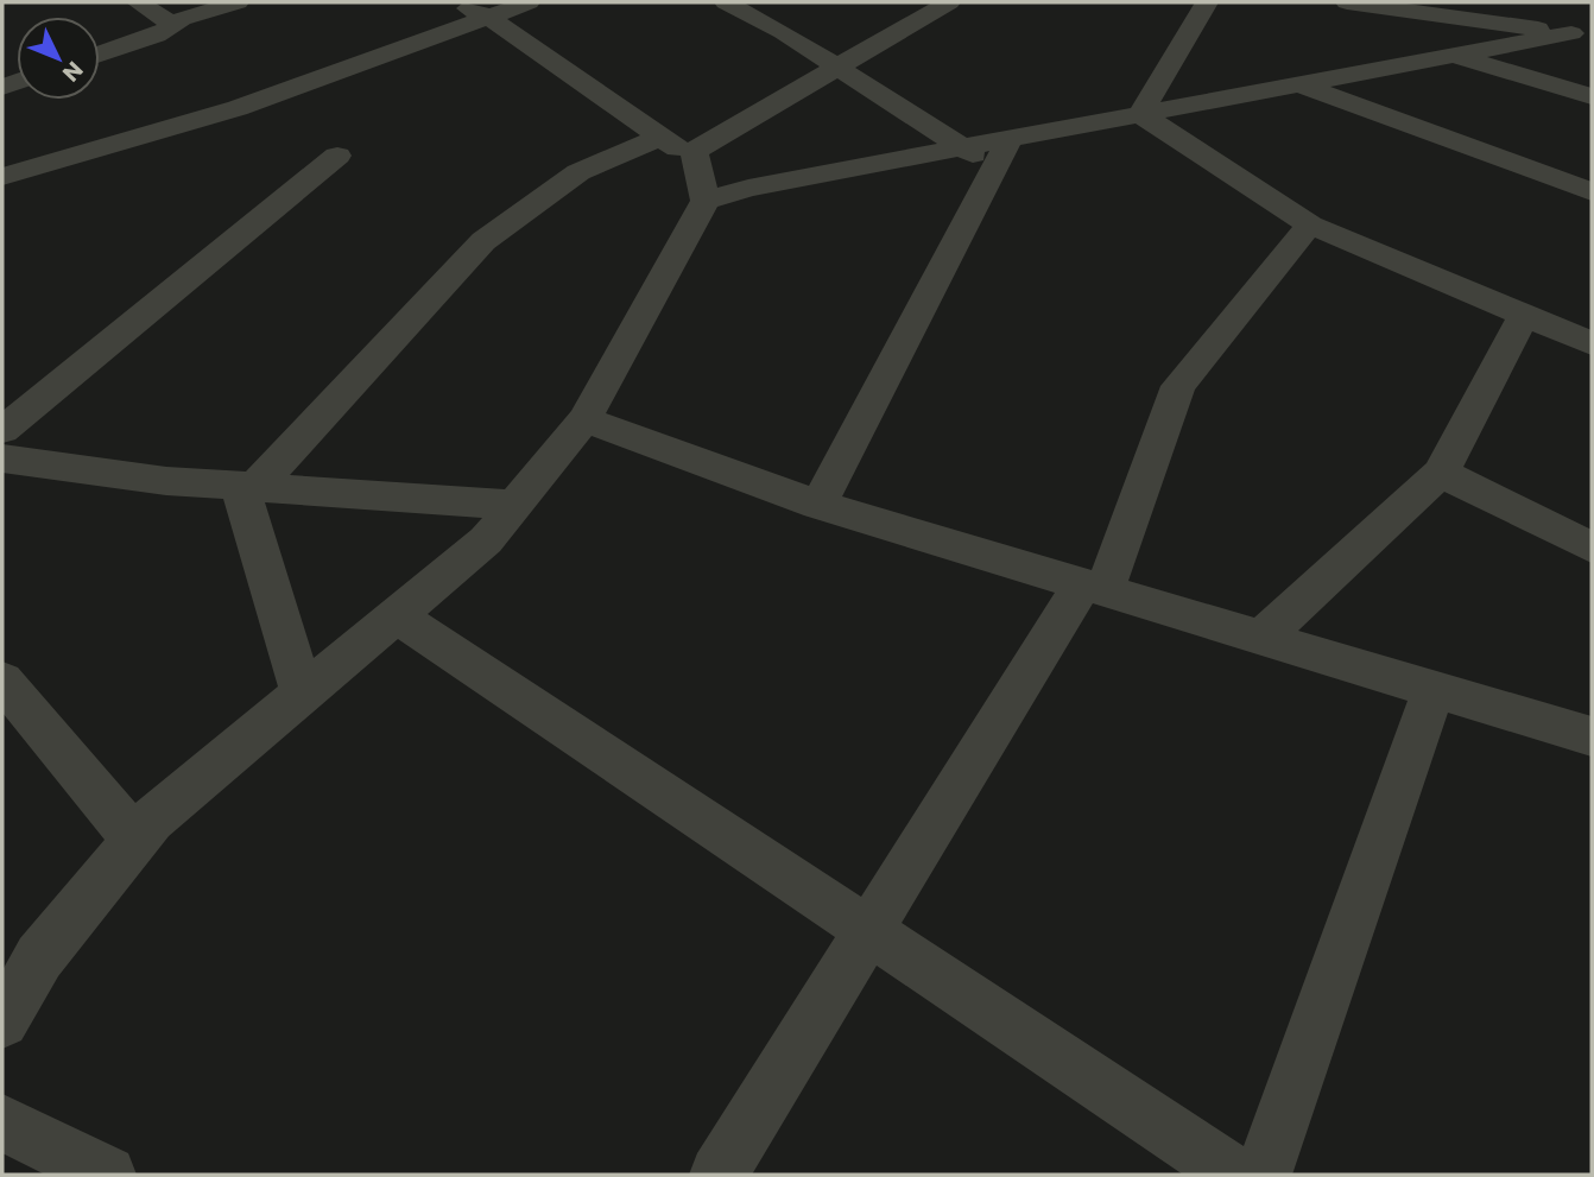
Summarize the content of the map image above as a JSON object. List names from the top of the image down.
{
  "north": "bottom right"
}
